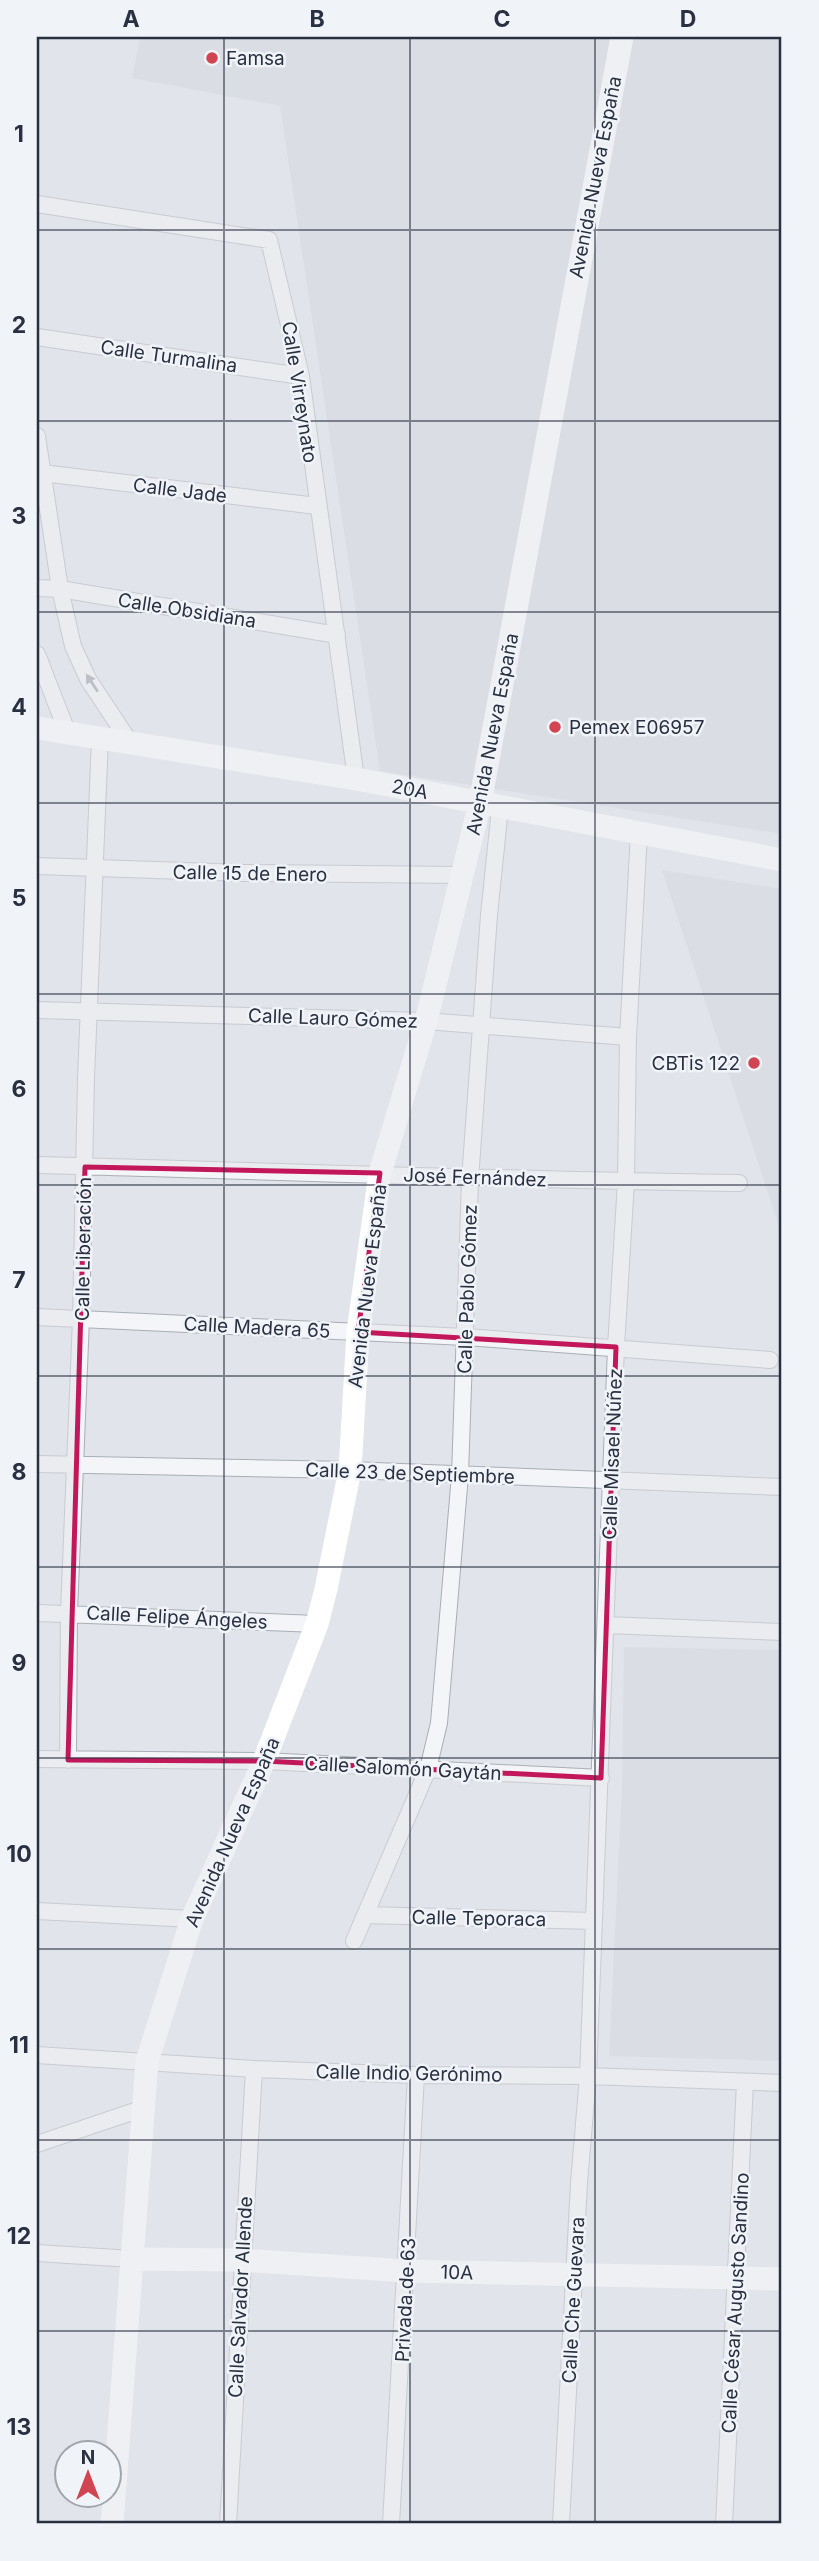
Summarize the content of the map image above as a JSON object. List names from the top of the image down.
{
  "streets": {
    "main road": ["Avenida Nueva España", "20A", "10A"],
    "street": [
      "Calle Turmalina",
      "Calle Virreynato",
      "Calle Jade",
      "Calle Obsidiana",
      "Calle 15 de Enero",
      "Calle Lauro Gómez",
      "José Fernández",
      "Calle Liberación",
      "Calle Pablo Gómez",
      "Calle Madera 65",
      "Calle Misael Núñez",
      "Calle 23 de Septiembre",
      "Calle Felipe Ángeles",
      "Calle Salomón Gaytán",
      "Calle Teporaca",
      "Calle Indio Gerónimo",
      "Calle Salvador Allende",
      "Privada de 63",
      "Calle Che Guevara",
      "Calle César Augusto Sandino"
    ]
  },
  "crossings": [
    ["Avenida Nueva España", "20A"],
    ["Avenida Nueva España", "Calle 15 de Enero"],
    ["Avenida Nueva España", "Calle Lauro Gómez"],
    ["Avenida Nueva España", "José Fernández"],
    ["Avenida Nueva España", "Calle Pablo Gómez"],
    ["Avenida Nueva España", "Calle Madera 65"],
    ["Avenida Nueva España", "Calle 23 de Septiembre"],
    ["Avenida Nueva España", "Calle Felipe Ángeles"],
    ["Avenida Nueva España", "Calle Salomón Gaytán"],
    ["Avenida Nueva España", "Calle Indio Gerónimo"],
    ["Avenida Nueva España", "10A"],
    ["Calle Turmalina", "Calle Virreynato"],
    ["Calle Virreynato", "Calle Jade"],
    ["Calle Virreynato", "Calle Obsidiana"],
    ["Calle Virreynato", "20A"],
    ["20A", "Calle Liberación"],
    ["20A", "Calle Pablo Gómez"],
    ["20A", "Calle Misael Núñez"],
    ["Calle 15 de Enero", "Calle Liberación"],
    ["Calle Lauro Gómez", "Calle Liberación"],
    ["Calle Lauro Gómez", "Calle Pablo Gómez"],
    ["Calle Lauro Gómez", "Calle Misael Núñez"],
    ["José Fernández", "Calle Liberación"],
    ["José Fernández", "Calle Pablo Gómez"],
    ["José Fernández", "Calle Misael Núñez"],
    ["Calle Liberación", "Calle Madera 65"],
    ["Calle Liberación", "Calle 23 de Septiembre"],
    ["Calle Liberación", "Calle Felipe Ángeles"],
    ["Calle Liberación", "Calle Salomón Gaytán"],
    ["Calle Pablo Gómez", "Calle Madera 65"],
    ["Calle Pablo Gómez", "Calle 23 de Septiembre"],
    ["Calle Pablo Gómez", "Calle Salomón Gaytán"],
    ["Calle Madera 65", "Calle Misael Núñez"],
    ["Calle Misael Núñez", "Calle 23 de Septiembre"],
    ["Calle Misael Núñez", "Calle Salomón Gaytán"],
    ["Calle Misael Núñez", "Calle Teporaca"],
    ["Calle Misael Núñez", "Calle Indio Gerónimo"],
    ["Calle Misael Núñez", "Calle Che Guevara"],
    ["Calle Indio Gerónimo", "Calle Salvador Allende"],
    ["Calle Indio Gerónimo", "Privada de 63"],
    ["Calle Indio Gerónimo", "Calle Che Guevara"],
    ["Calle Indio Gerónimo", "Calle César Augusto Sandino"],
    ["10A", "Calle Salvador Allende"],
    ["10A", "Privada de 63"],
    ["10A", "Calle Che Guevara"],
    ["10A", "Calle César Augusto Sandino"]
  ],
  "places": ["Famsa", "Pemex E06957", "CBTis 122"],
  "north": "top",
  "grid": {
    "columns": [
      "A",
      "B",
      "C",
      "D"
    ],
    "rows": [
      "1",
      "2",
      "3",
      "4",
      "5",
      "6",
      "7",
      "8",
      "9",
      "10",
      "11",
      "12",
      "13"
    ]
  }
}
